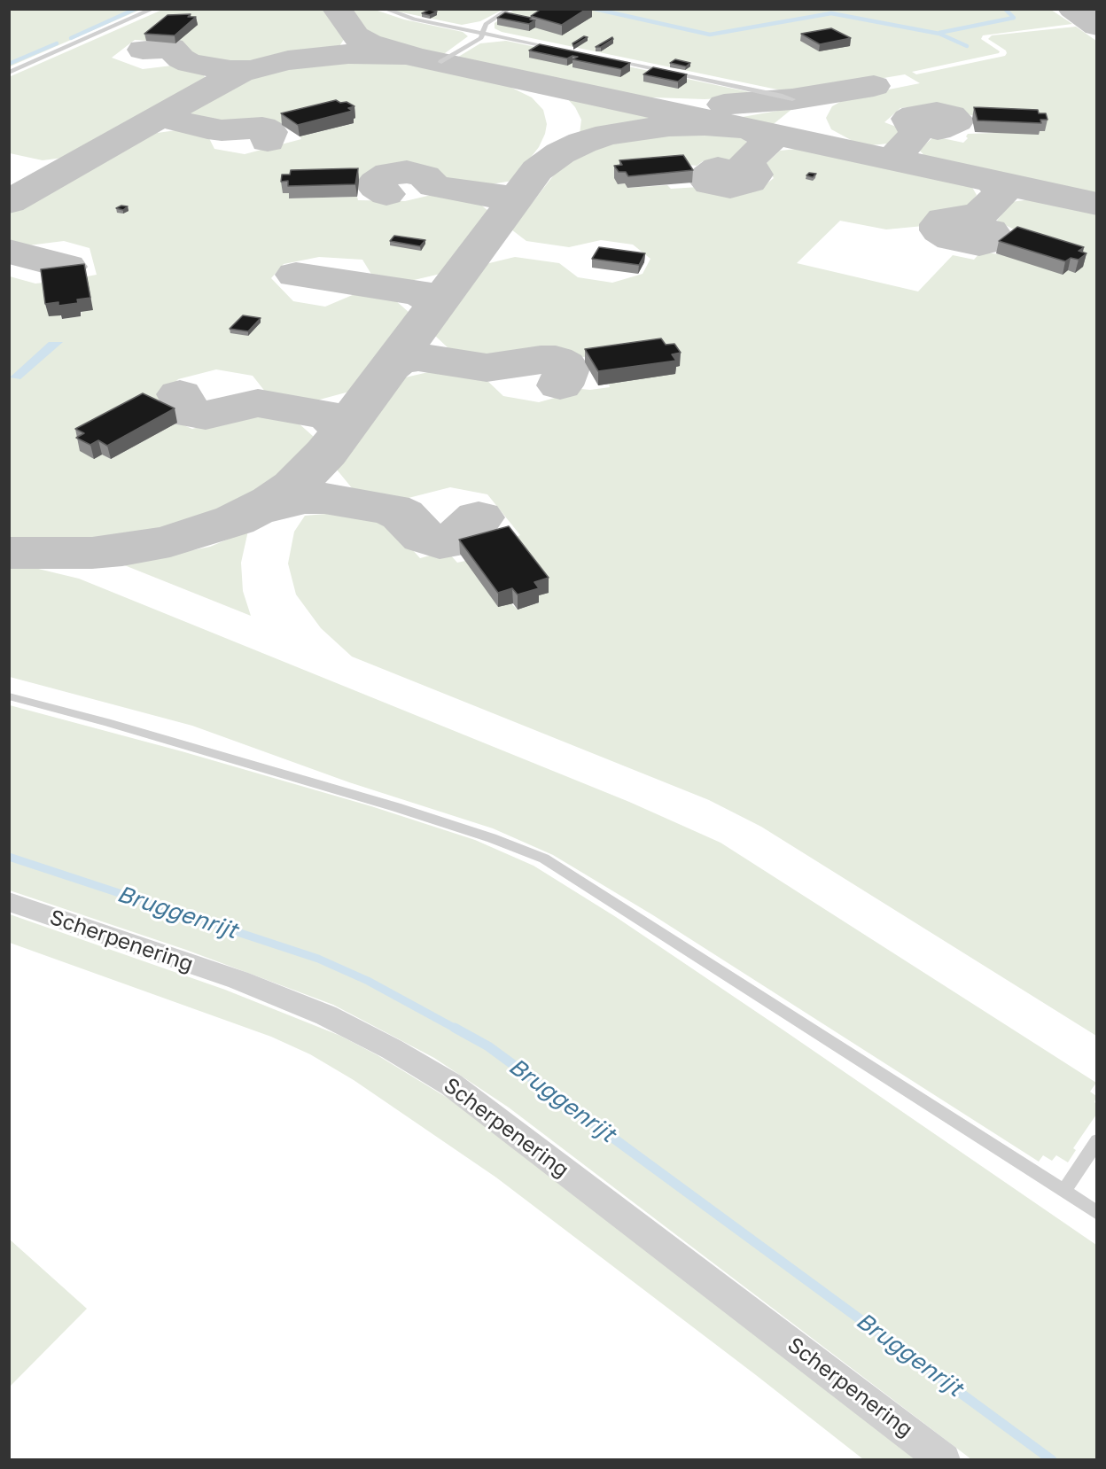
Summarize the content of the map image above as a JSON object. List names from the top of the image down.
{
  "streets": {
    "street": ["Scherpenering"]
  },
  "water": ["Bruggenrijt"]
}
